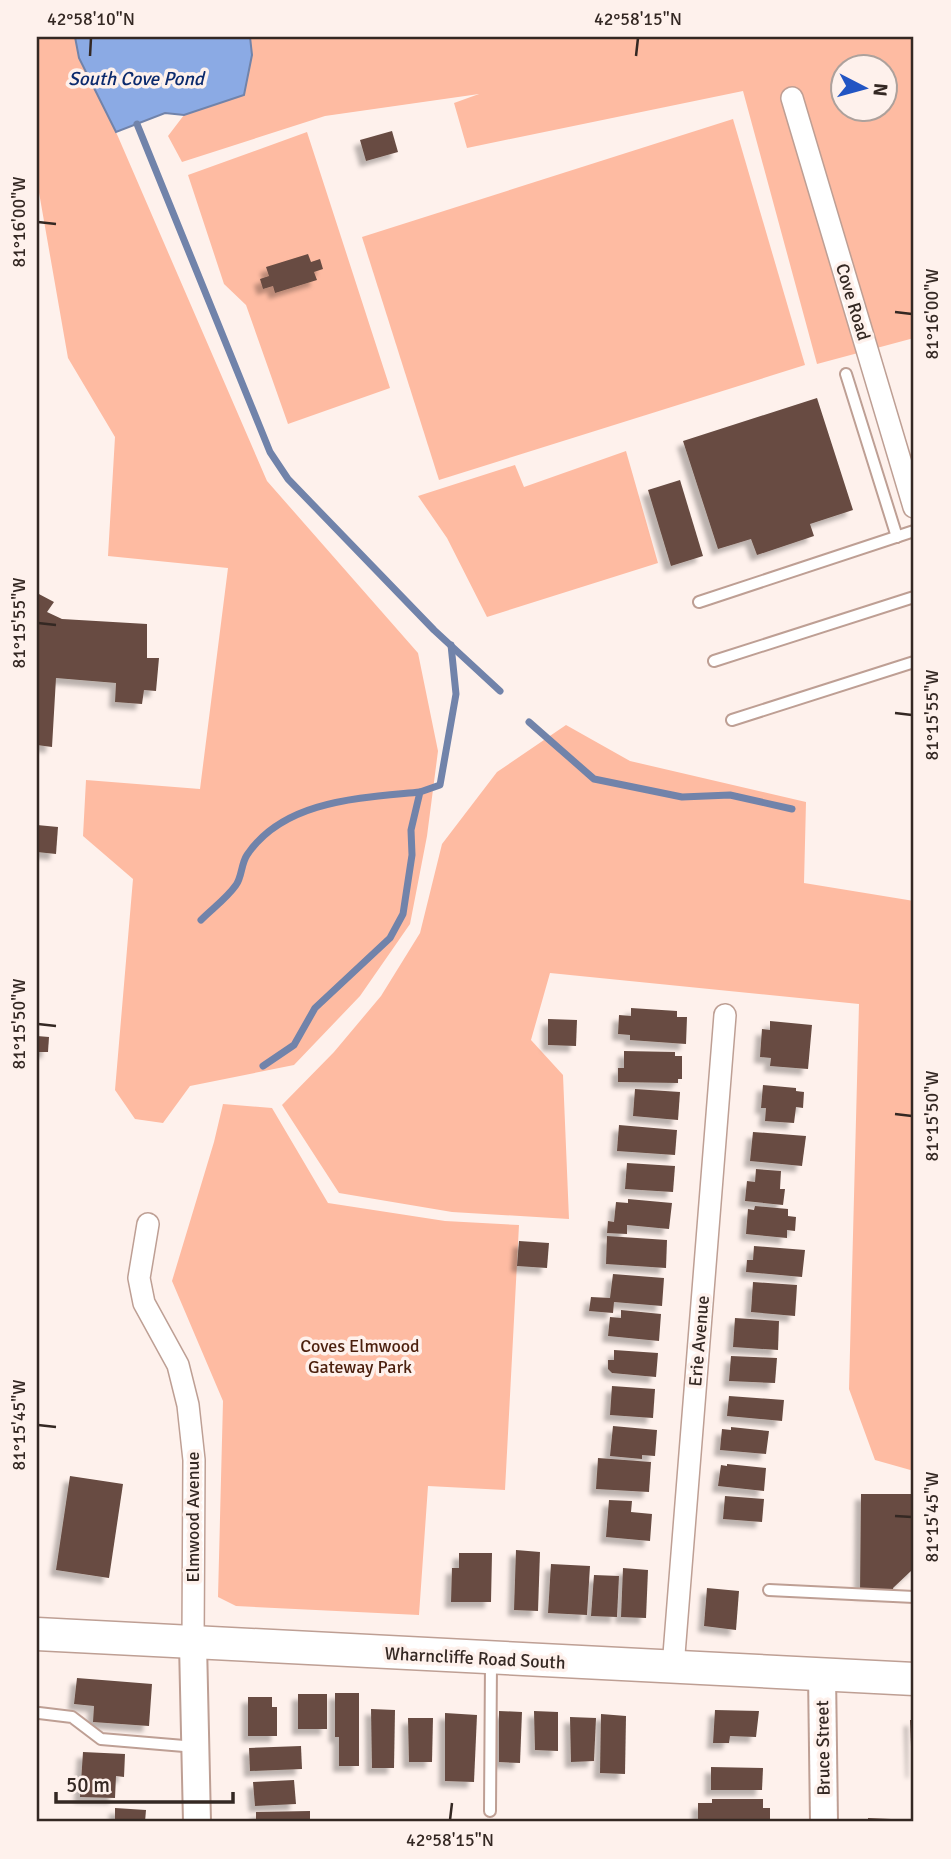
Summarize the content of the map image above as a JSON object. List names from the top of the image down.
{
  "streets": {
    "main road": ["Wharncliffe Road South"],
    "street": [
      "Cove Road",
      "Erie Avenue",
      "Elmwood Avenue",
      "Bruce Street"
    ]
  },
  "crossings": [
    ["Erie Avenue", "Wharncliffe Road South"],
    ["Elmwood Avenue", "Wharncliffe Road South"],
    ["Wharncliffe Road South", "Bruce Street"]
  ],
  "water": ["South Cove Pond"],
  "parks": ["Coves Elmwood Gateway Park"],
  "scale_bar": "50 m",
  "north": "right",
  "coordinates": [
    "42°58'10\"N",
    "42°58'15\"N",
    "81°16'00\"W",
    "81°15'55\"W",
    "81°15'50\"W",
    "81°15'45\"W"
  ]
}
